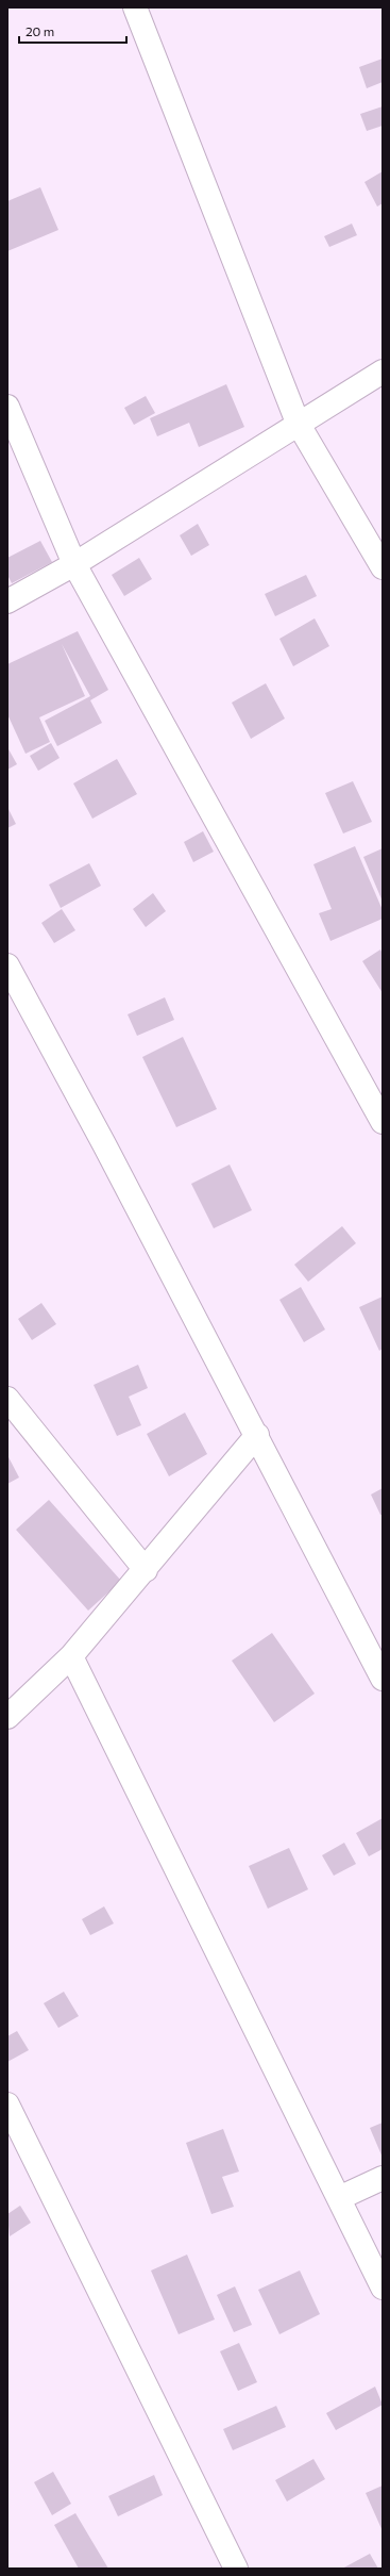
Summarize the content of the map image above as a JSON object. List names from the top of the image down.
{
  "scale_bar": "20 m"
}
